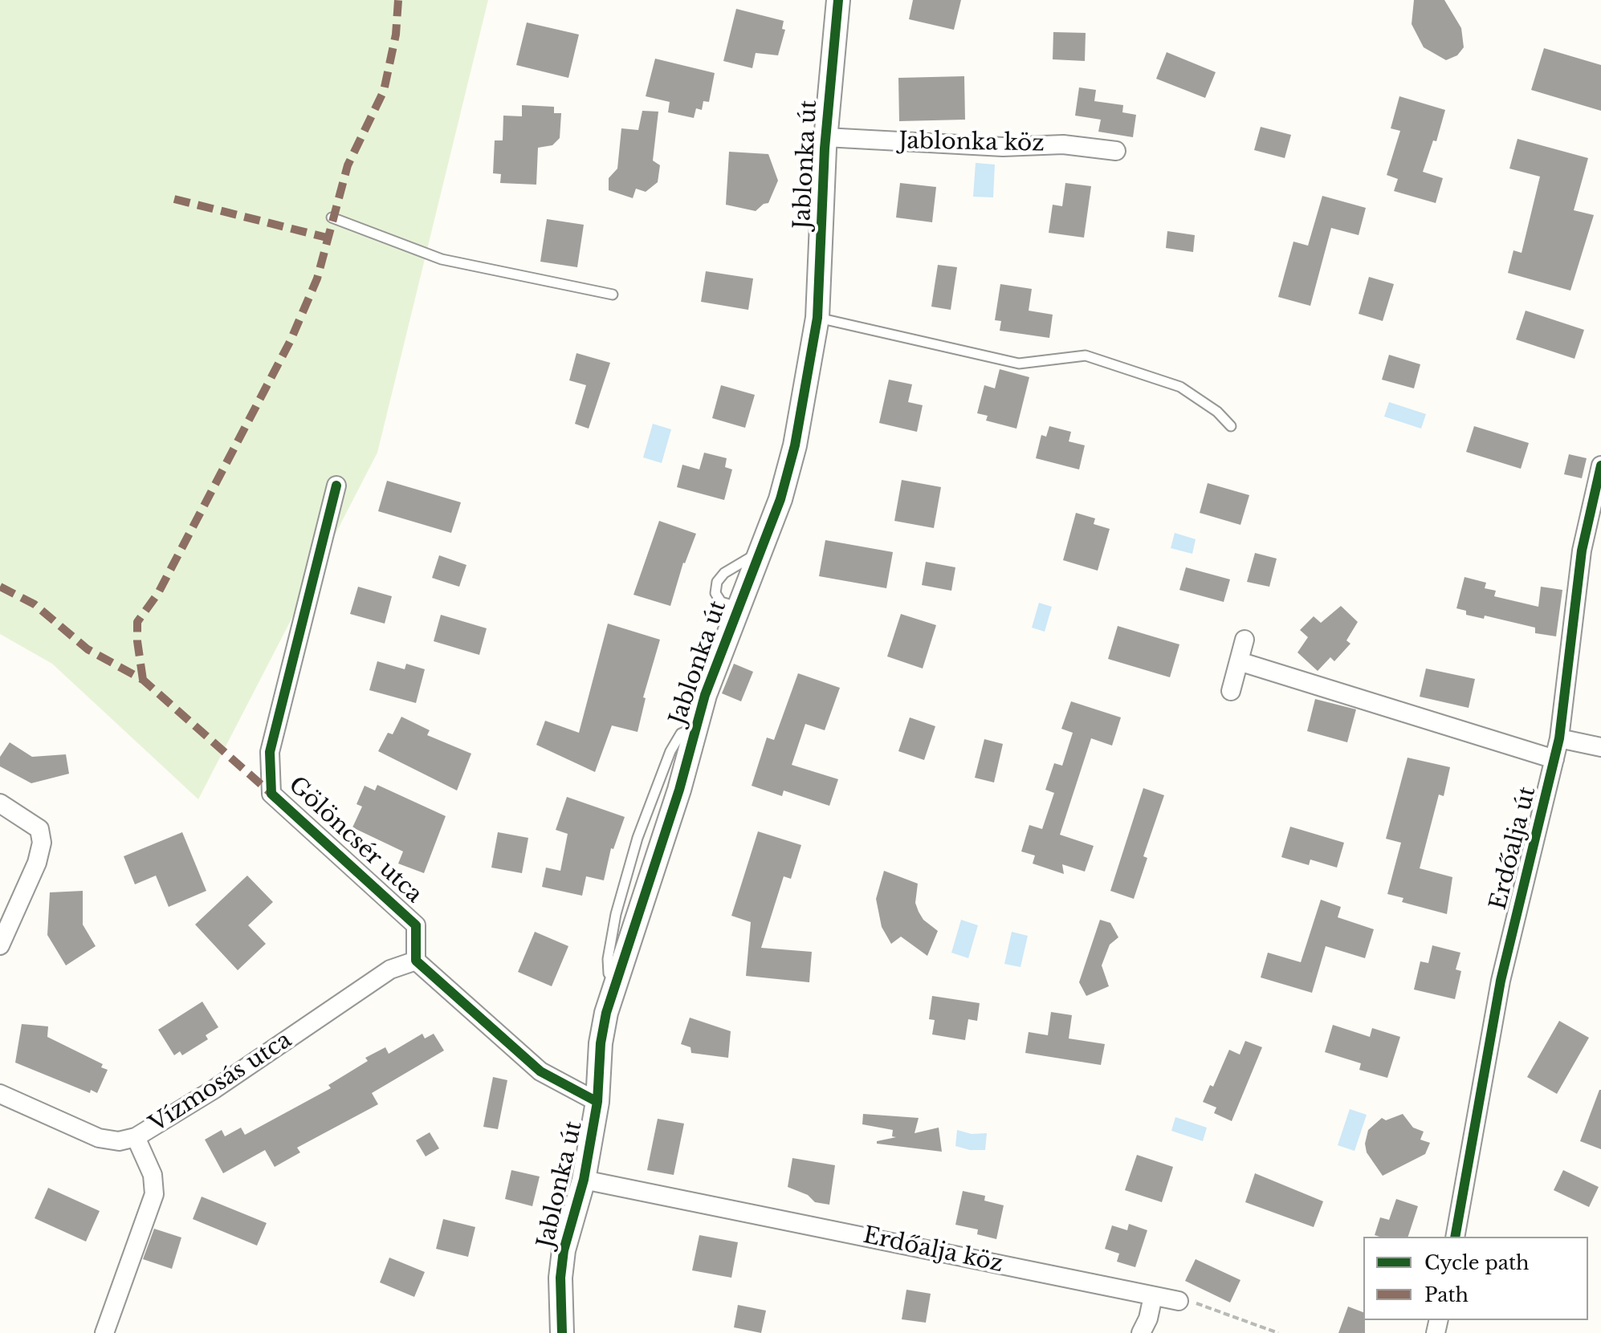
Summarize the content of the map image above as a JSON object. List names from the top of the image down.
{
  "streets": {
    "street": [
      "Jablonka köz",
      "Jablonka út",
      "Gölöncsér utca",
      "Erdőalja út",
      "Vízmosás utca",
      "Erdőalja köz"
    ]
  },
  "crossings": [
    ["Jablonka köz", "Jablonka út"],
    ["Jablonka út", "Erdőalja köz"],
    ["Gölöncsér utca", "Vízmosás utca"]
  ],
  "legend": ["Cycle path", "Path"]
}
